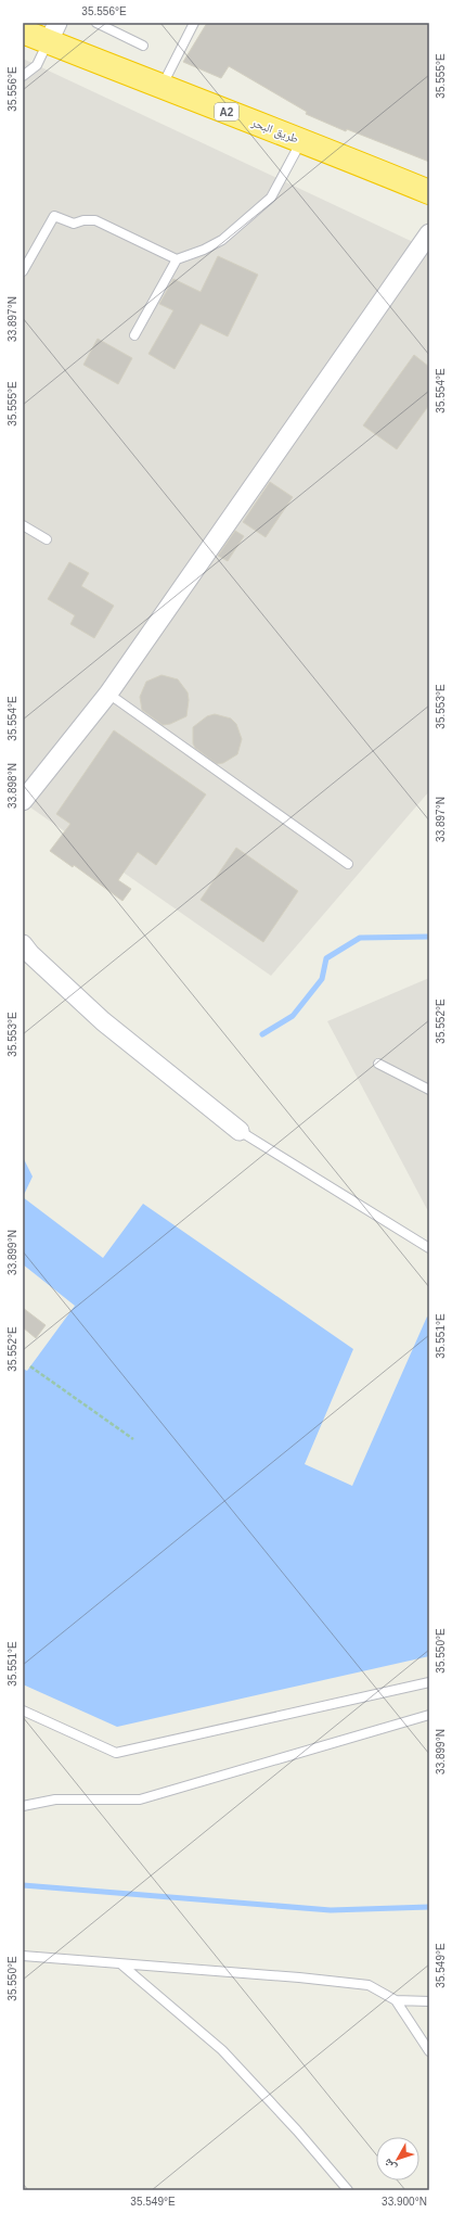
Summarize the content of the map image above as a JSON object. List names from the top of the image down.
{
  "streets": {
    "highway": ["A2", "طريق البحر"]
  },
  "north": "bottom left",
  "coordinates": [
    "35.556°E",
    "35.555°E",
    "33.897°N",
    "35.554°E",
    "35.553°E",
    "33.898°N",
    "35.552°E",
    "33.899°N",
    "35.551°E",
    "35.550°E",
    "35.549°E",
    "33.900°N"
  ]
}
